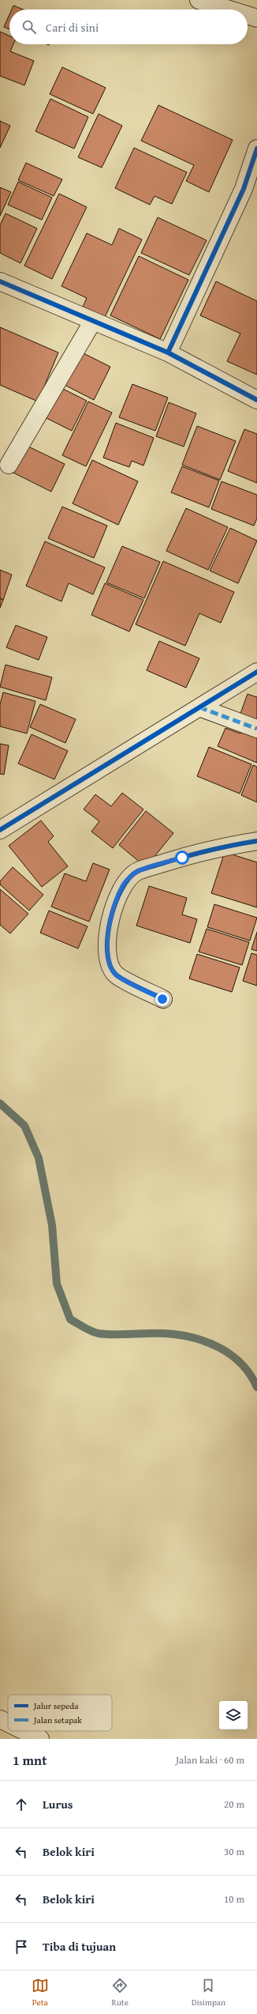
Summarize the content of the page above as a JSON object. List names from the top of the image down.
{
  "legend": ["Jalur sepeda", "Jalan setapak"],
  "page": {
    "search": "Cari di sini",
    "heading": ["1 mnt", "Jalan kaki · 60 m"],
    "list": [
      ["Lurus", "20 m"],
      ["Belok kiri", "30 m"],
      ["Belok kiri", "10 m"],
      "Tiba di tujuan"
    ],
    "nav": ["Peta", "Rute", "Disimpan"]
  }
}
